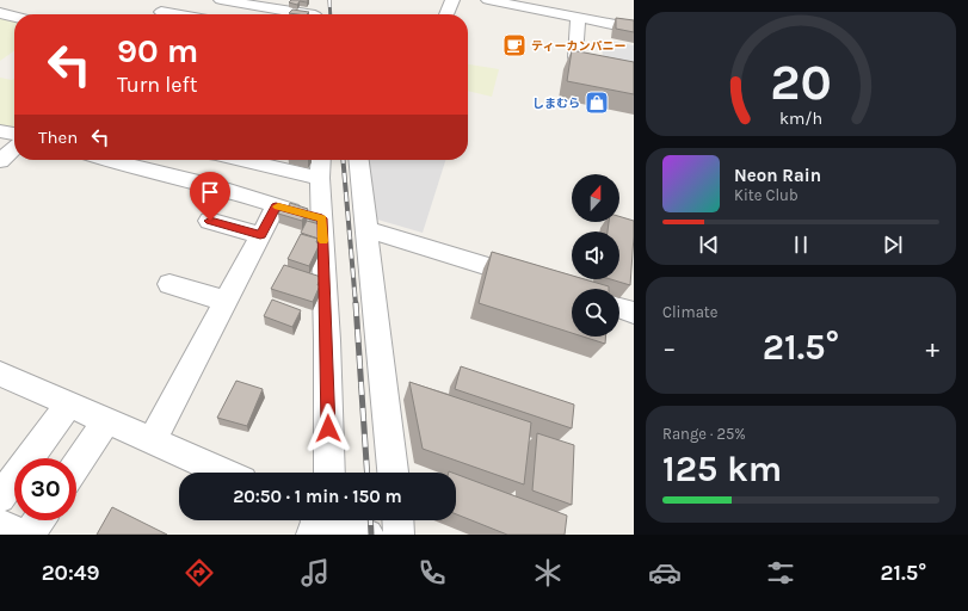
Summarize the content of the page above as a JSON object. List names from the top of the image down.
{
  "places": {
    "cafe": ["ティーカンパニー"],
    "shop": ["しまむら"]
  },
  "north": "top",
  "page": {
    "turn": ["90 m", "Turn left"],
    "then": "Then",
    "song": ["Neon Rain", "Kite Club"],
    "tile": [
      "Climate",
      ["Range · 25%", "125 km"]
    ],
    "heat": ["−", "21.5°", "+"],
    "limit": "30",
    "trip": "20:50 · 1 min · 150 m",
    "tabs": ["20:49", "21.5°"],
    "gauge": ["20", "km/h"]
  }
}
